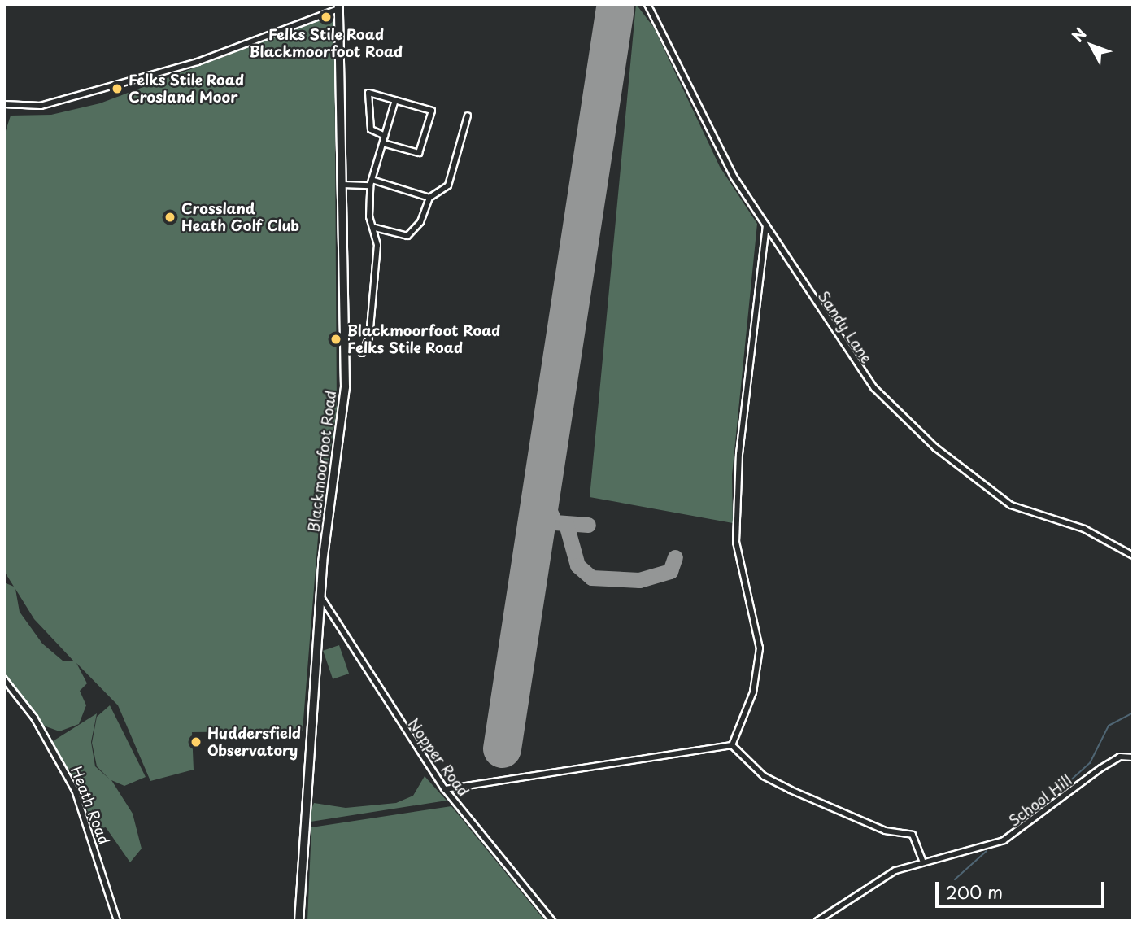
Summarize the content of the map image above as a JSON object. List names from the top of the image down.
{
  "streets": {
    "street": [
      "Sandy Lane",
      "Blackmoorfoot Road",
      "Nopper Road",
      "School Hill",
      "Heath Road"
    ]
  },
  "crossings": [
    ["Blackmoorfoot Road", "Nopper Road"]
  ],
  "places": [
    "Felks Stile Road Blackmoorfoot Road",
    "Felks Stile Road Crosland Moor",
    "Crossland Heath Golf Club",
    "Blackmoorfoot Road Felks Stile Road",
    "Huddersfield Observatory"
  ],
  "scale_bar": "200 m",
  "north": "top left"
}
